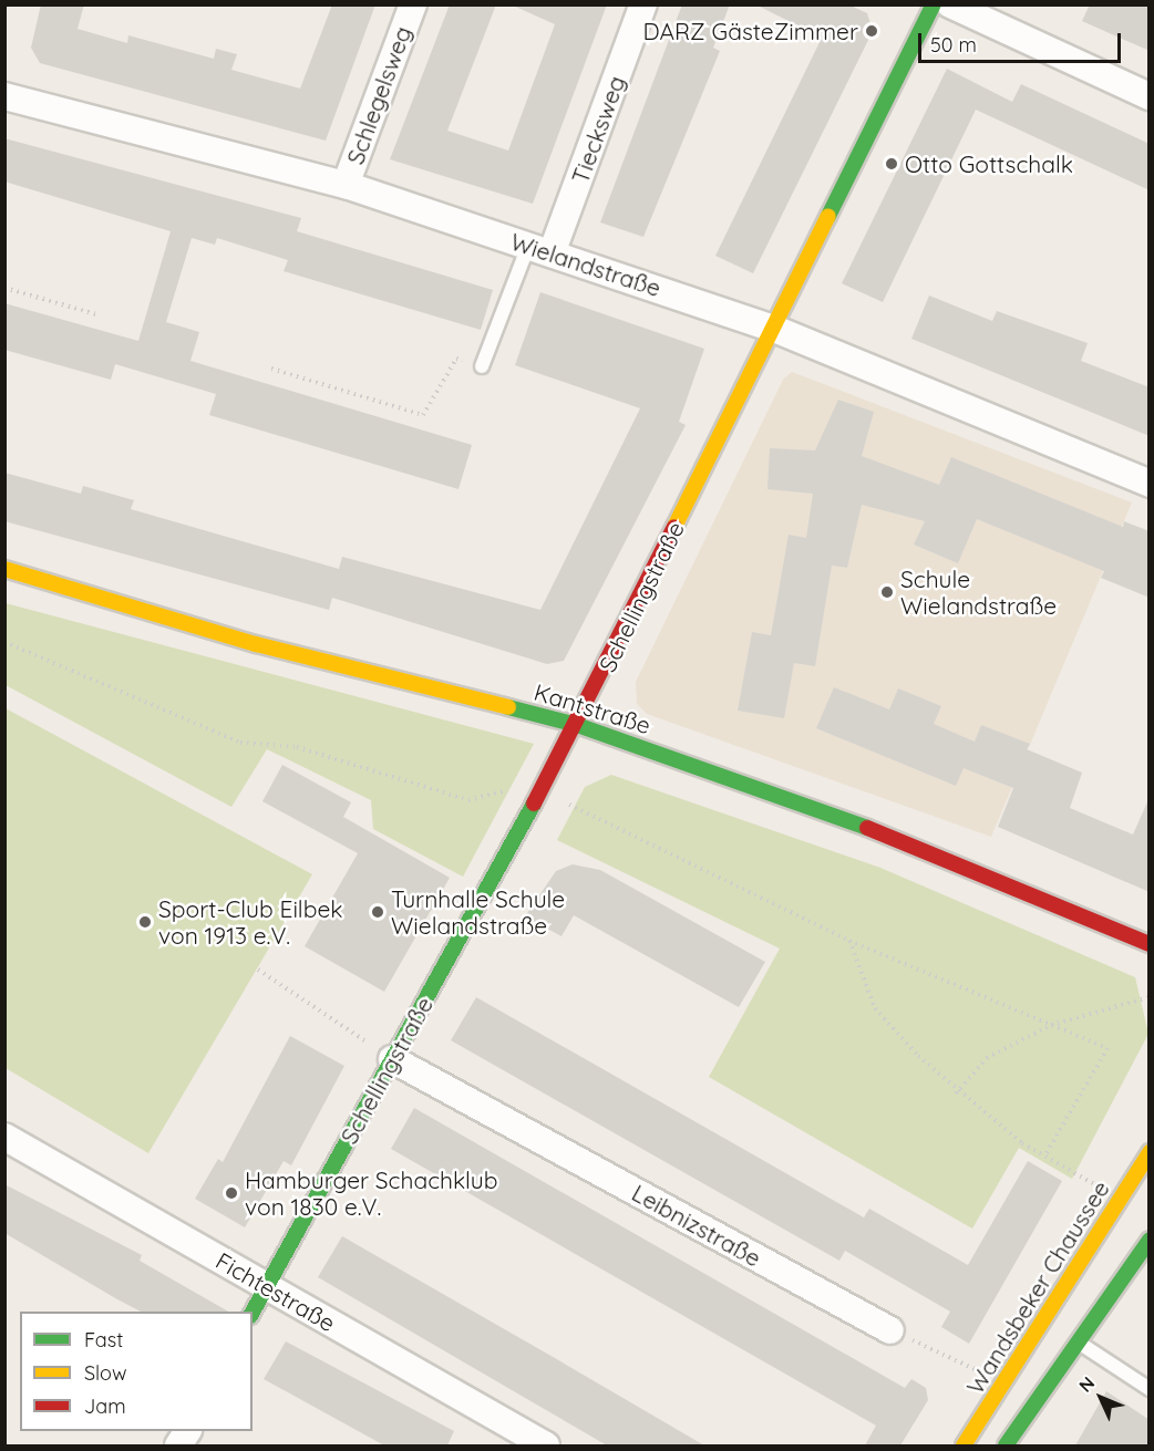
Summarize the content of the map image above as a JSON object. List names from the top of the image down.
{
  "streets": {
    "street": [
      "Schlegelsweg",
      "Tiecksweg",
      "Wielandstraße",
      "Schellingstraße",
      "Kantstraße",
      "Leibnizstraße",
      "Wandsbeker Chaussee",
      "Fichtestraße"
    ]
  },
  "crossings": [
    ["Schlegelsweg", "Wielandstraße"],
    ["Tiecksweg", "Wielandstraße"],
    ["Wielandstraße", "Schellingstraße"],
    ["Schellingstraße", "Kantstraße"],
    ["Schellingstraße", "Leibnizstraße"],
    ["Schellingstraße", "Fichtestraße"]
  ],
  "places": [
    "DARZ GästeZimmer",
    "Otto Gottschalk",
    "Schule Wielandstraße",
    "Turnhalle Schule Wielandstraße",
    "Sport-Club Eilbek von 1913 e.V.",
    "Hamburger Schachklub von 1830 e.V."
  ],
  "legend": ["Fast", "Slow", "Jam"],
  "scale_bar": "50 m",
  "north": "top left"
}
